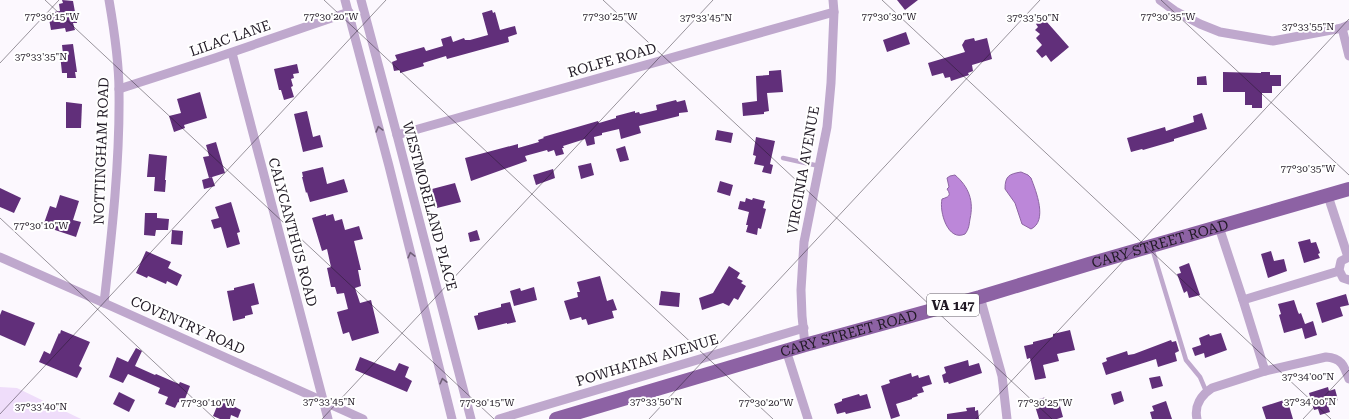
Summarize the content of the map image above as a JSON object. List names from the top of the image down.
{
  "streets": {
    "main road": ["CARY STREET ROAD", "VA 147"],
    "street": [
      "LILAC LANE",
      "ROLFE ROAD",
      "NOTTINGHAM ROAD",
      "VIRGINIA AVENUE",
      "WESTMORELAND PLACE",
      "CALYCANTHUS ROAD",
      "COVENTRY ROAD",
      "POWHATAN AVENUE"
    ]
  },
  "crossings": [
    ["LILAC LANE", "NOTTINGHAM ROAD"],
    ["LILAC LANE", "CALYCANTHUS ROAD"],
    ["ROLFE ROAD", "VIRGINIA AVENUE"],
    ["ROLFE ROAD", "WESTMORELAND PLACE"],
    ["NOTTINGHAM ROAD", "COVENTRY ROAD"],
    ["VIRGINIA AVENUE", "CARY STREET ROAD"],
    ["VIRGINIA AVENUE", "POWHATAN AVENUE"],
    ["CALYCANTHUS ROAD", "COVENTRY ROAD"]
  ],
  "coordinates": [
    "77°30'30\"W",
    "77°30'15\"W",
    "77°30'20\"W",
    "77°30'25\"W",
    "77°30'35\"W",
    "37°33'45\"N",
    "37°33'50\"N",
    "37°33'55\"N",
    "37°33'35\"N",
    "77°30'10\"W",
    "37°34'00\"N",
    "37°33'40\"N"
  ]
}
